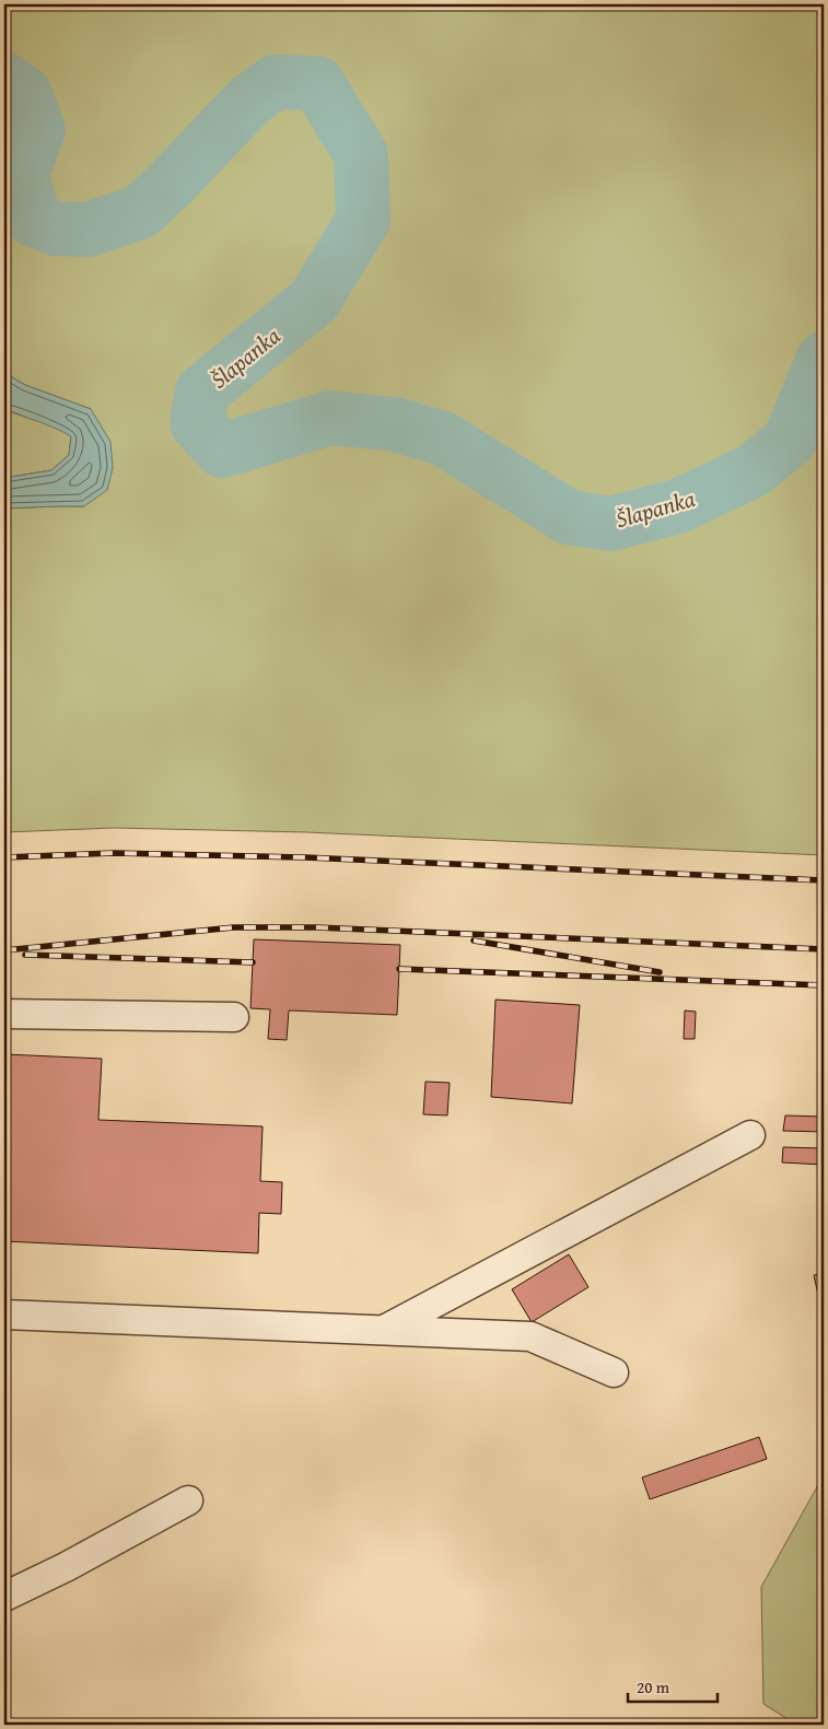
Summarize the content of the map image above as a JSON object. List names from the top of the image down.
{
  "water": ["Šlapanka"],
  "scale_bar": "20 m"
}
